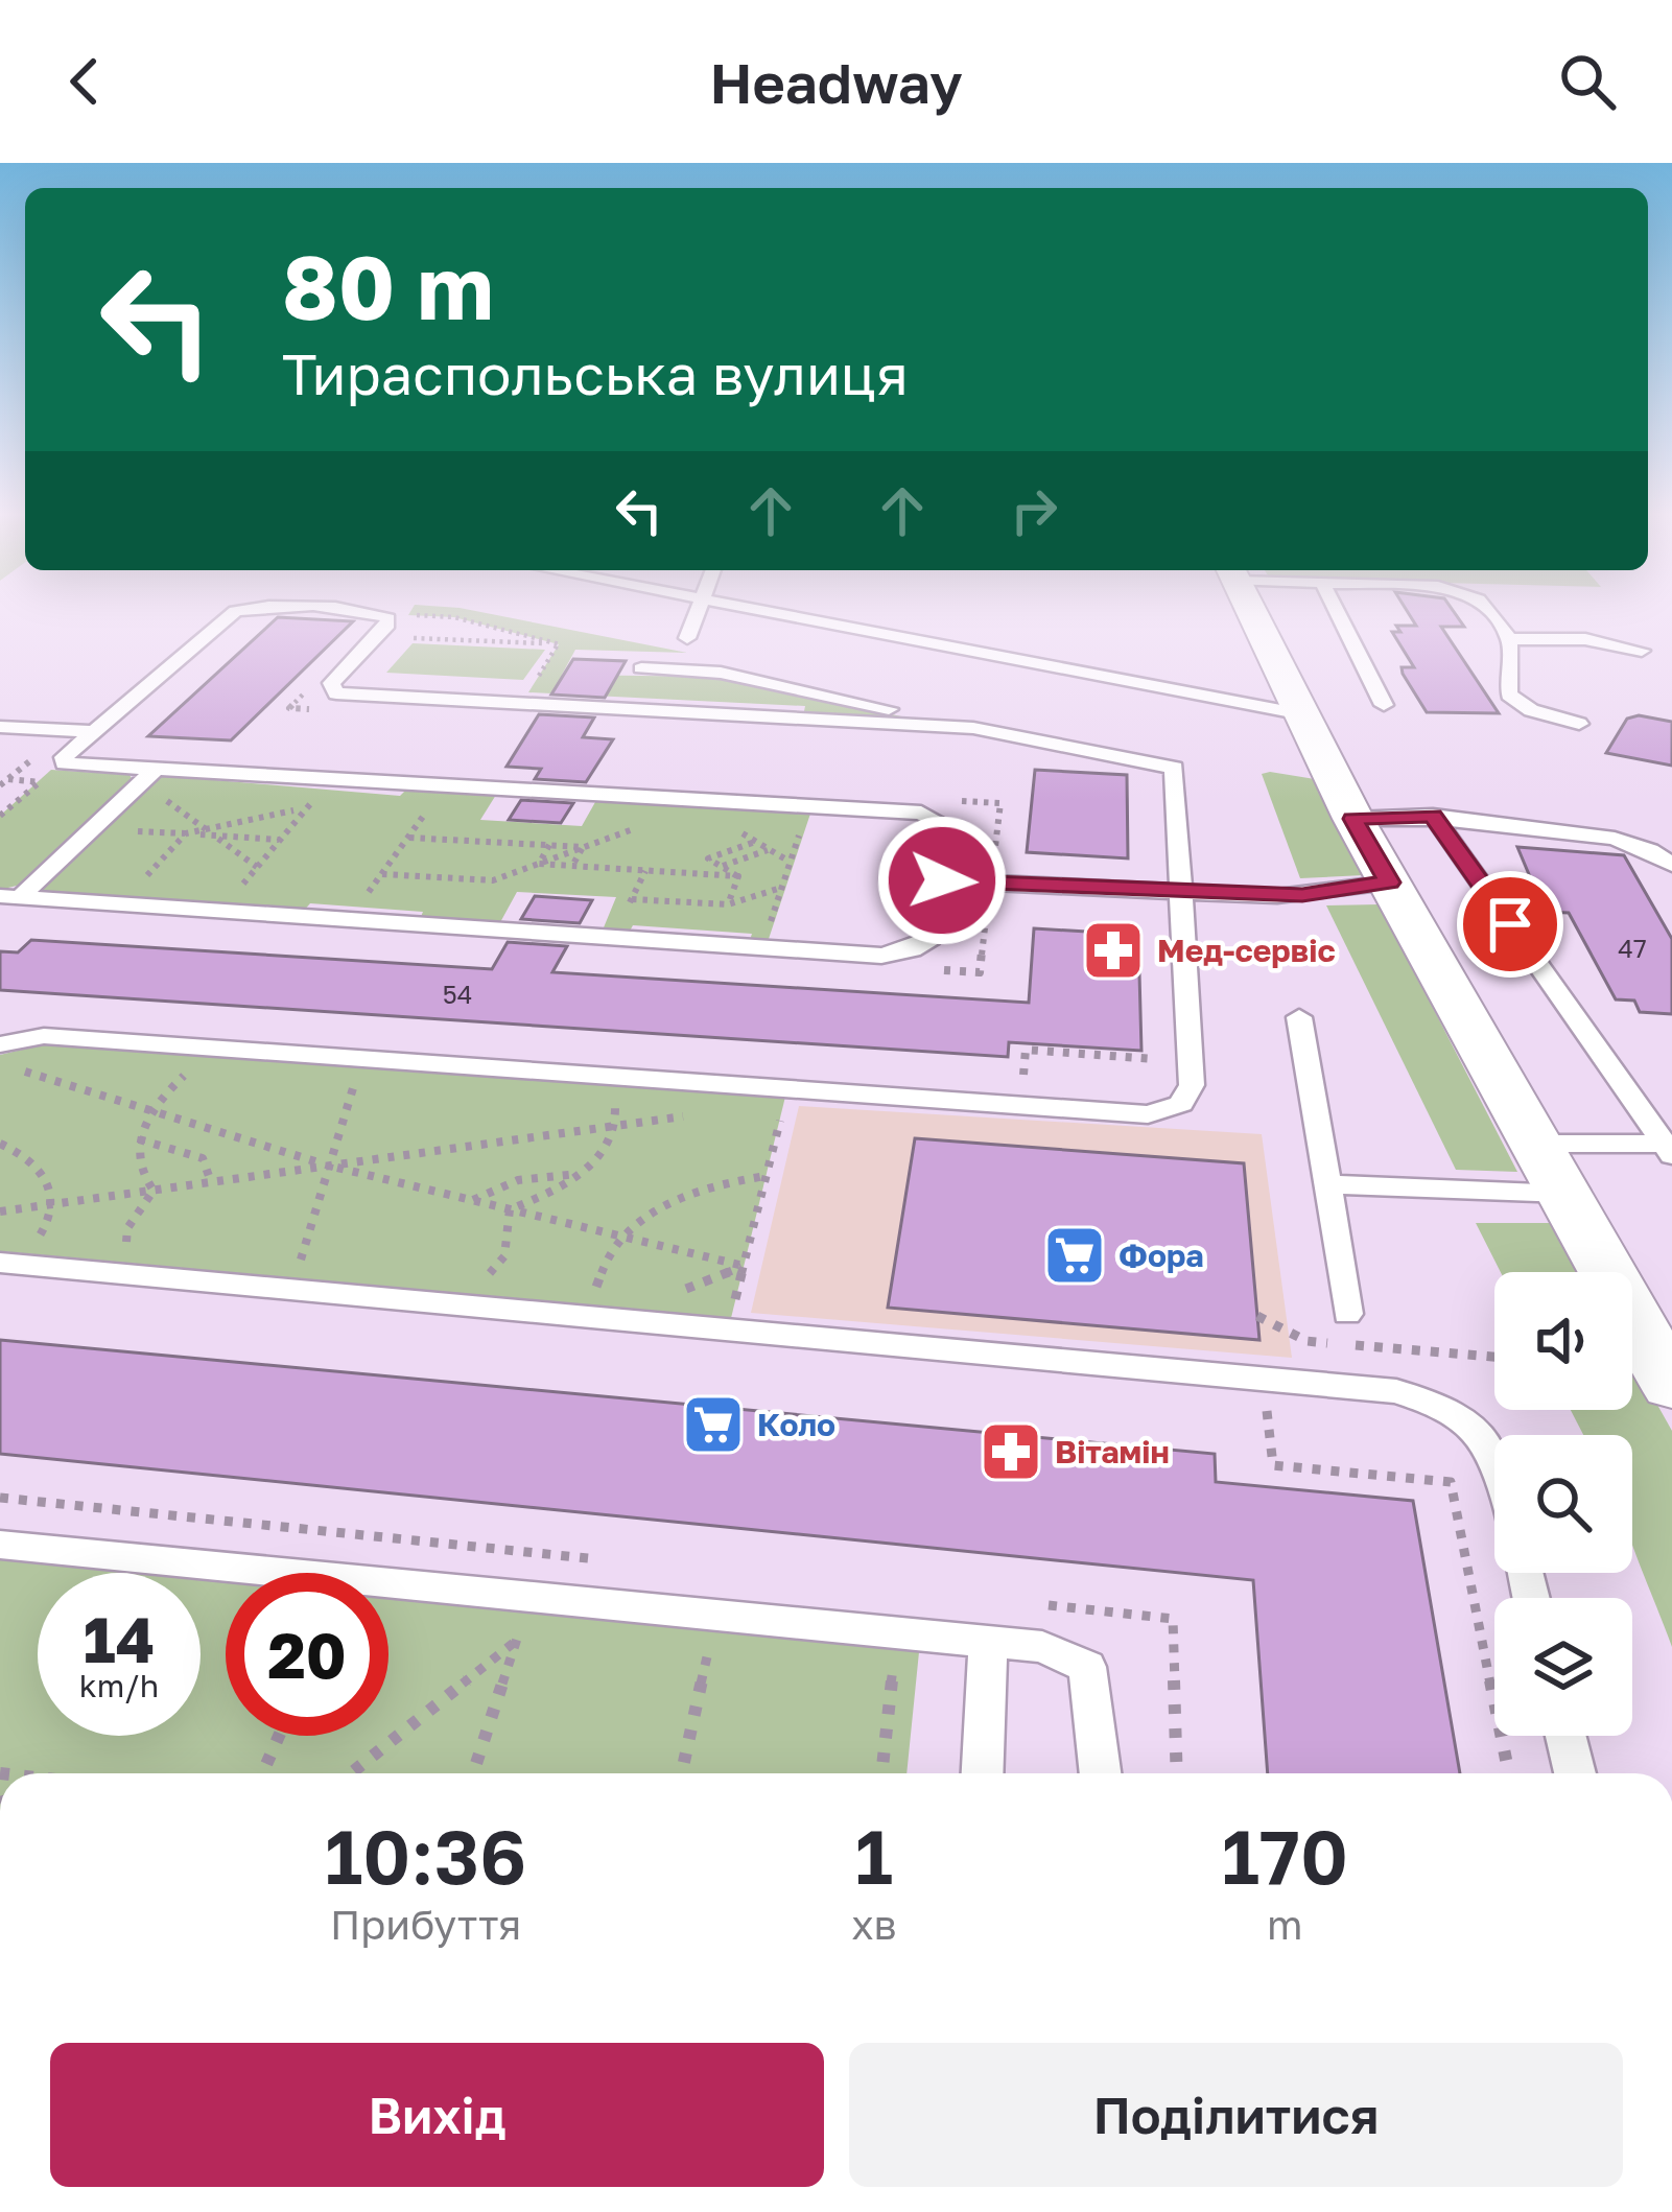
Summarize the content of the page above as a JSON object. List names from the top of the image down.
{
  "places": {
    "pharmacy": ["Мед-сервіс", "Вітамін"],
    "supermarket": ["Фора", "Коло"]
  },
  "house_numbers": ["47", "54"],
  "page": {
    "header": "Headway",
    "turn": ["80 m", "Тираспольська вулиця"],
    "speed": "14 km/h",
    "limit": "20",
    "eta": [
      "10:36",
      "Прибуття",
      "1",
      "хв",
      "170",
      "m"
    ],
    "buttons": ["Вихід", "Поділитися"]
  }
}
